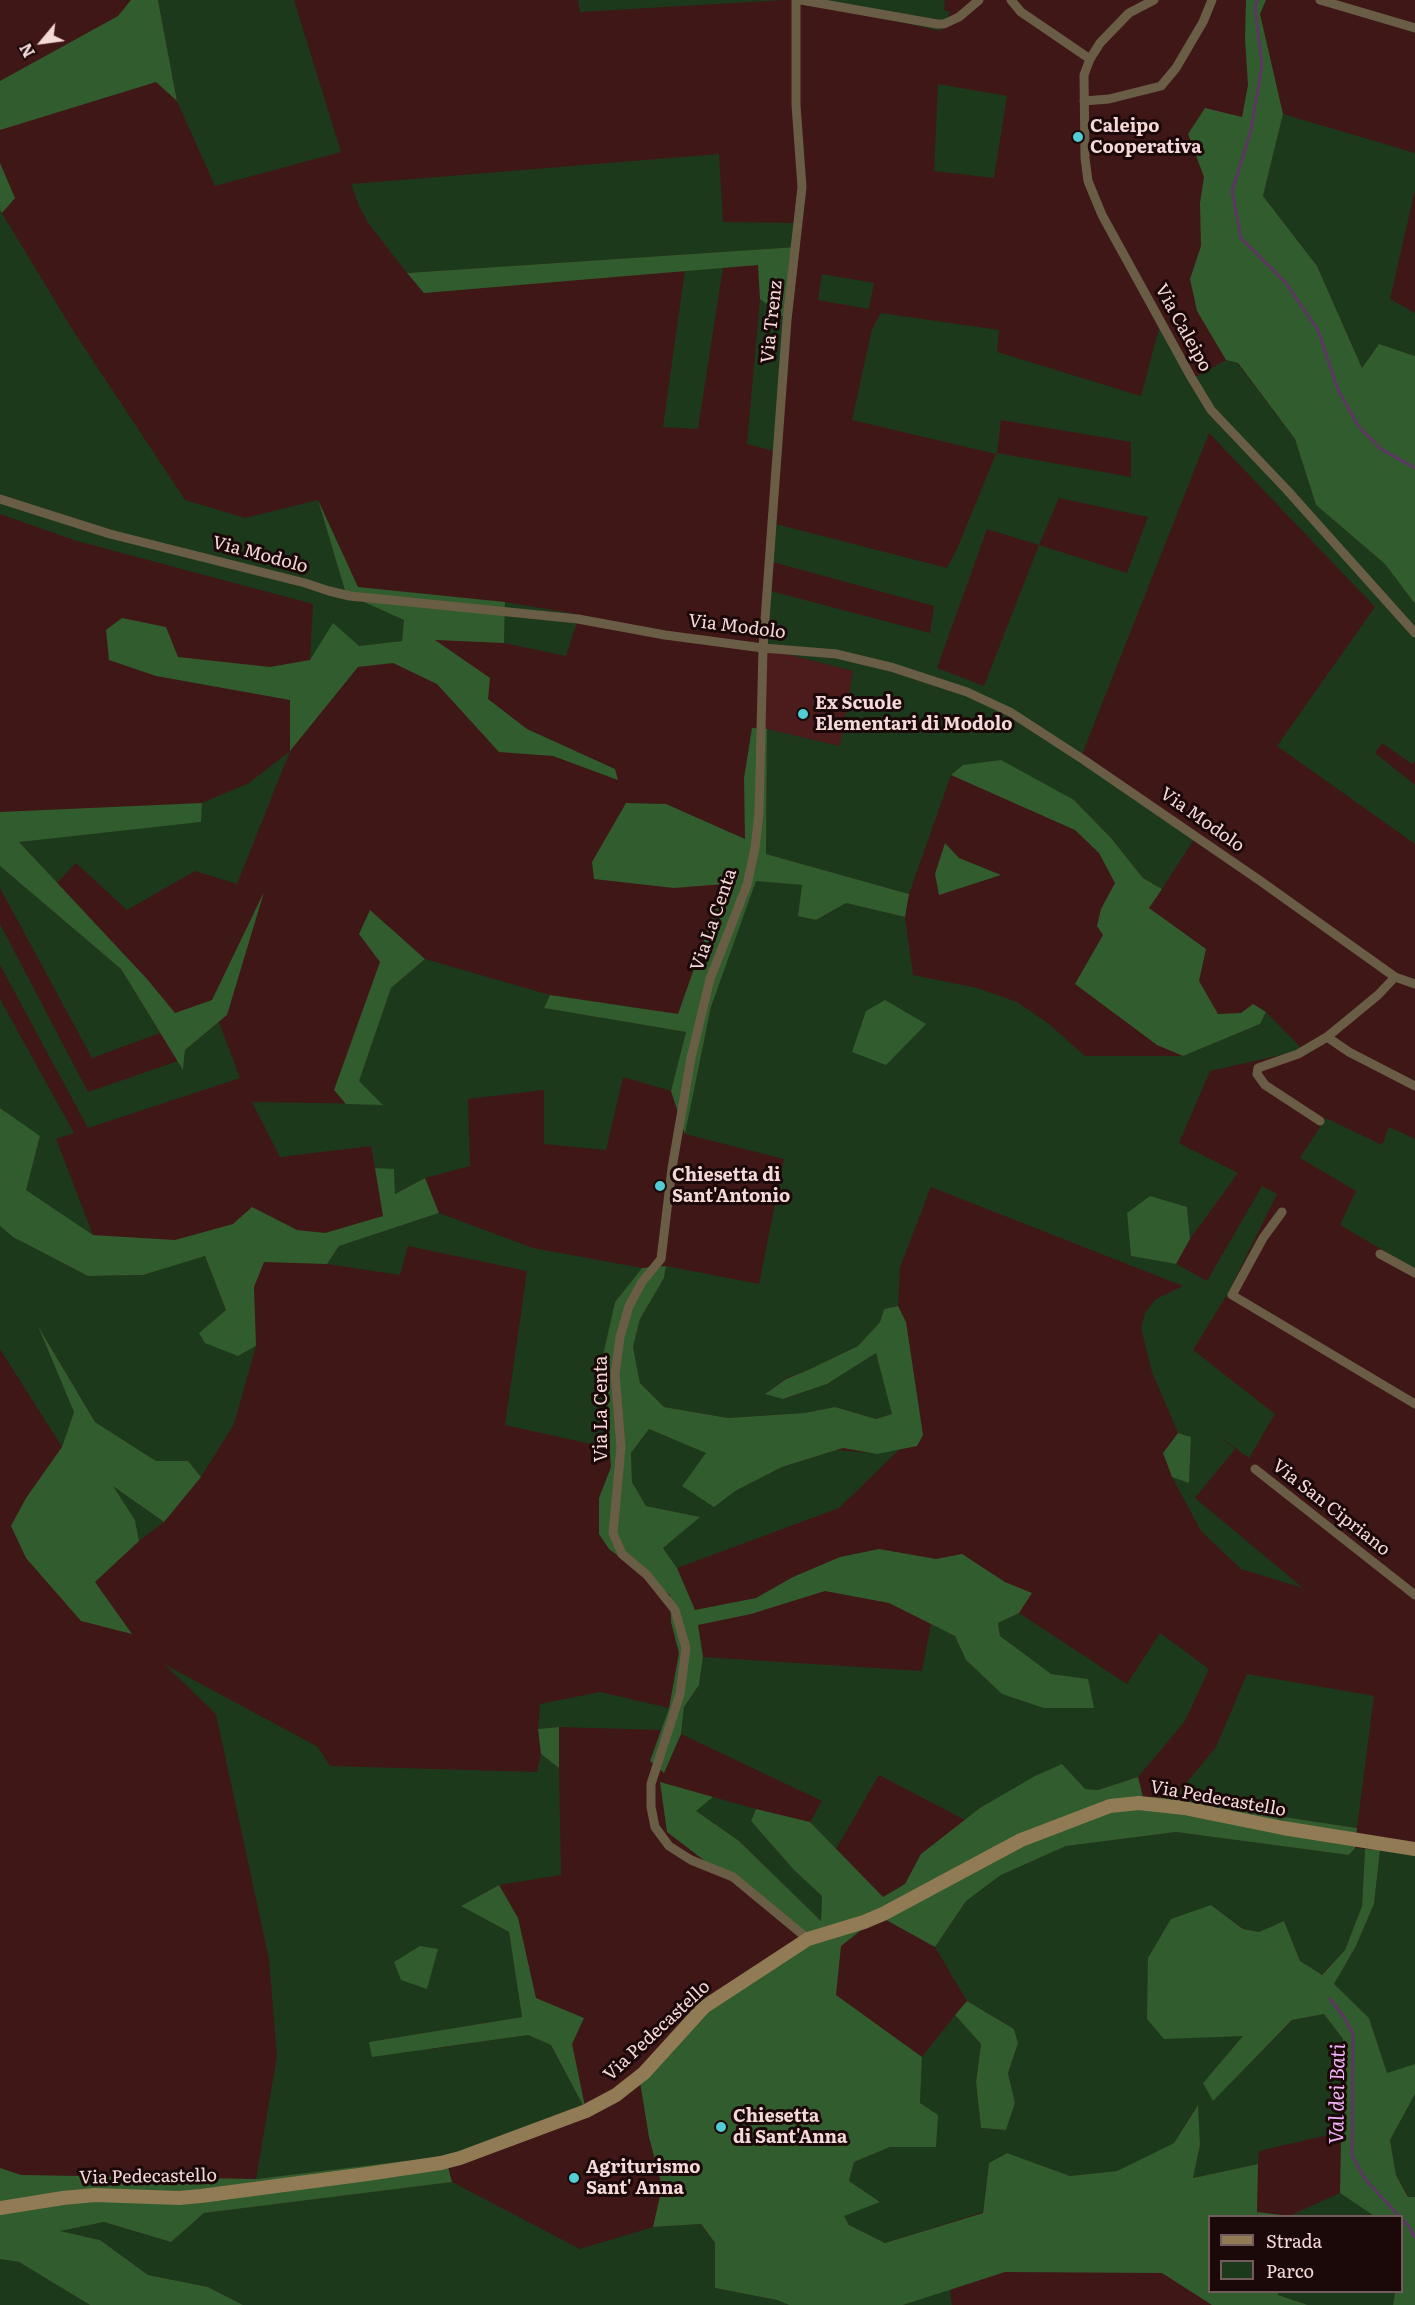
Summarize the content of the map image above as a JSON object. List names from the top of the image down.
{
  "streets": {
    "street": [
      "Via Trenz",
      "Via Caleipo",
      "Via Modolo",
      "Via La Centa",
      "Via San Cipriano",
      "Via Pedecastello"
    ]
  },
  "crossings": [
    ["Via Trenz", "Via Modolo"],
    ["Via Trenz", "Via La Centa"],
    ["Via Modolo", "Via La Centa"],
    ["Via La Centa", "Via Pedecastello"]
  ],
  "water": ["Val dei Bati"],
  "places": [
    "Caleipo Cooperativa",
    "Ex Scuole Elementari di Modolo",
    "Chiesetta di Sant'Antonio",
    "Chiesetta di Sant'Anna",
    "Agriturismo Sant' Anna"
  ],
  "legend": ["Strada", "Parco"],
  "north": "bottom left"
}
